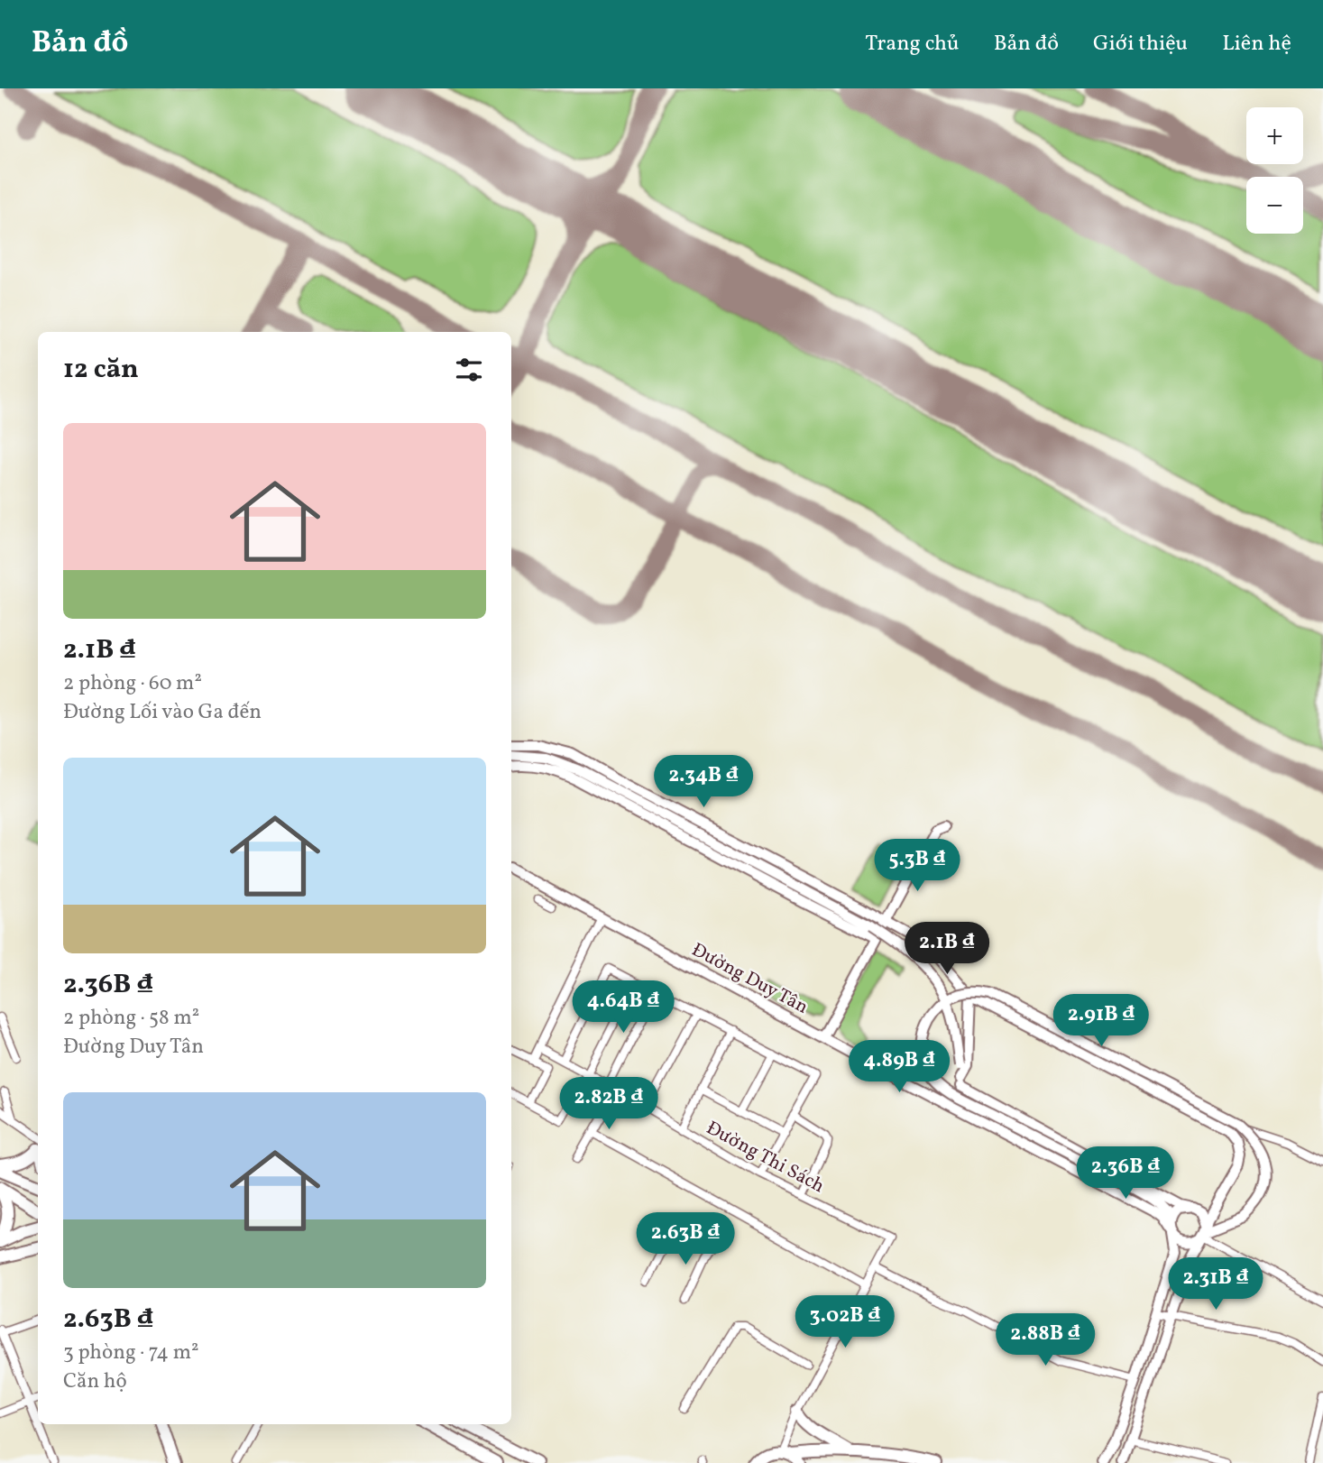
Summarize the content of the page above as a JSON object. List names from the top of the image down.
{
  "streets": {
    "street": ["Đường Duy Tân", "Đường Thi Sách"]
  },
  "page": {
    "header": "Bản đồ",
    "nav": [
      "Trang chủ",
      "Bản đồ",
      "Giới thiệu",
      "Liên hệ"
    ],
    "map_buttons": ["+", "−"],
    "heading": "12 căn",
    "list": [
      {
        "name": "2.1B ₫",
        "note": "2 phòng · 60 m² · Đường Lối vào Ga đến"
      },
      {
        "name": "2.36B ₫",
        "note": "2 phòng · 58 m² · Đường Duy Tân"
      },
      {
        "name": "2.63B ₫",
        "note": "3 phòng · 74 m² · Căn hộ"
      }
    ],
    "price": [
      "2.34B ₫",
      "5.3B ₫",
      "2.1B ₫",
      "4.64B ₫",
      "2.91B ₫",
      "4.89B ₫",
      "2.82B ₫",
      "2.36B ₫",
      "2.63B ₫",
      "2.31B ₫",
      "3.02B ₫",
      "2.88B ₫"
    ]
  }
}
